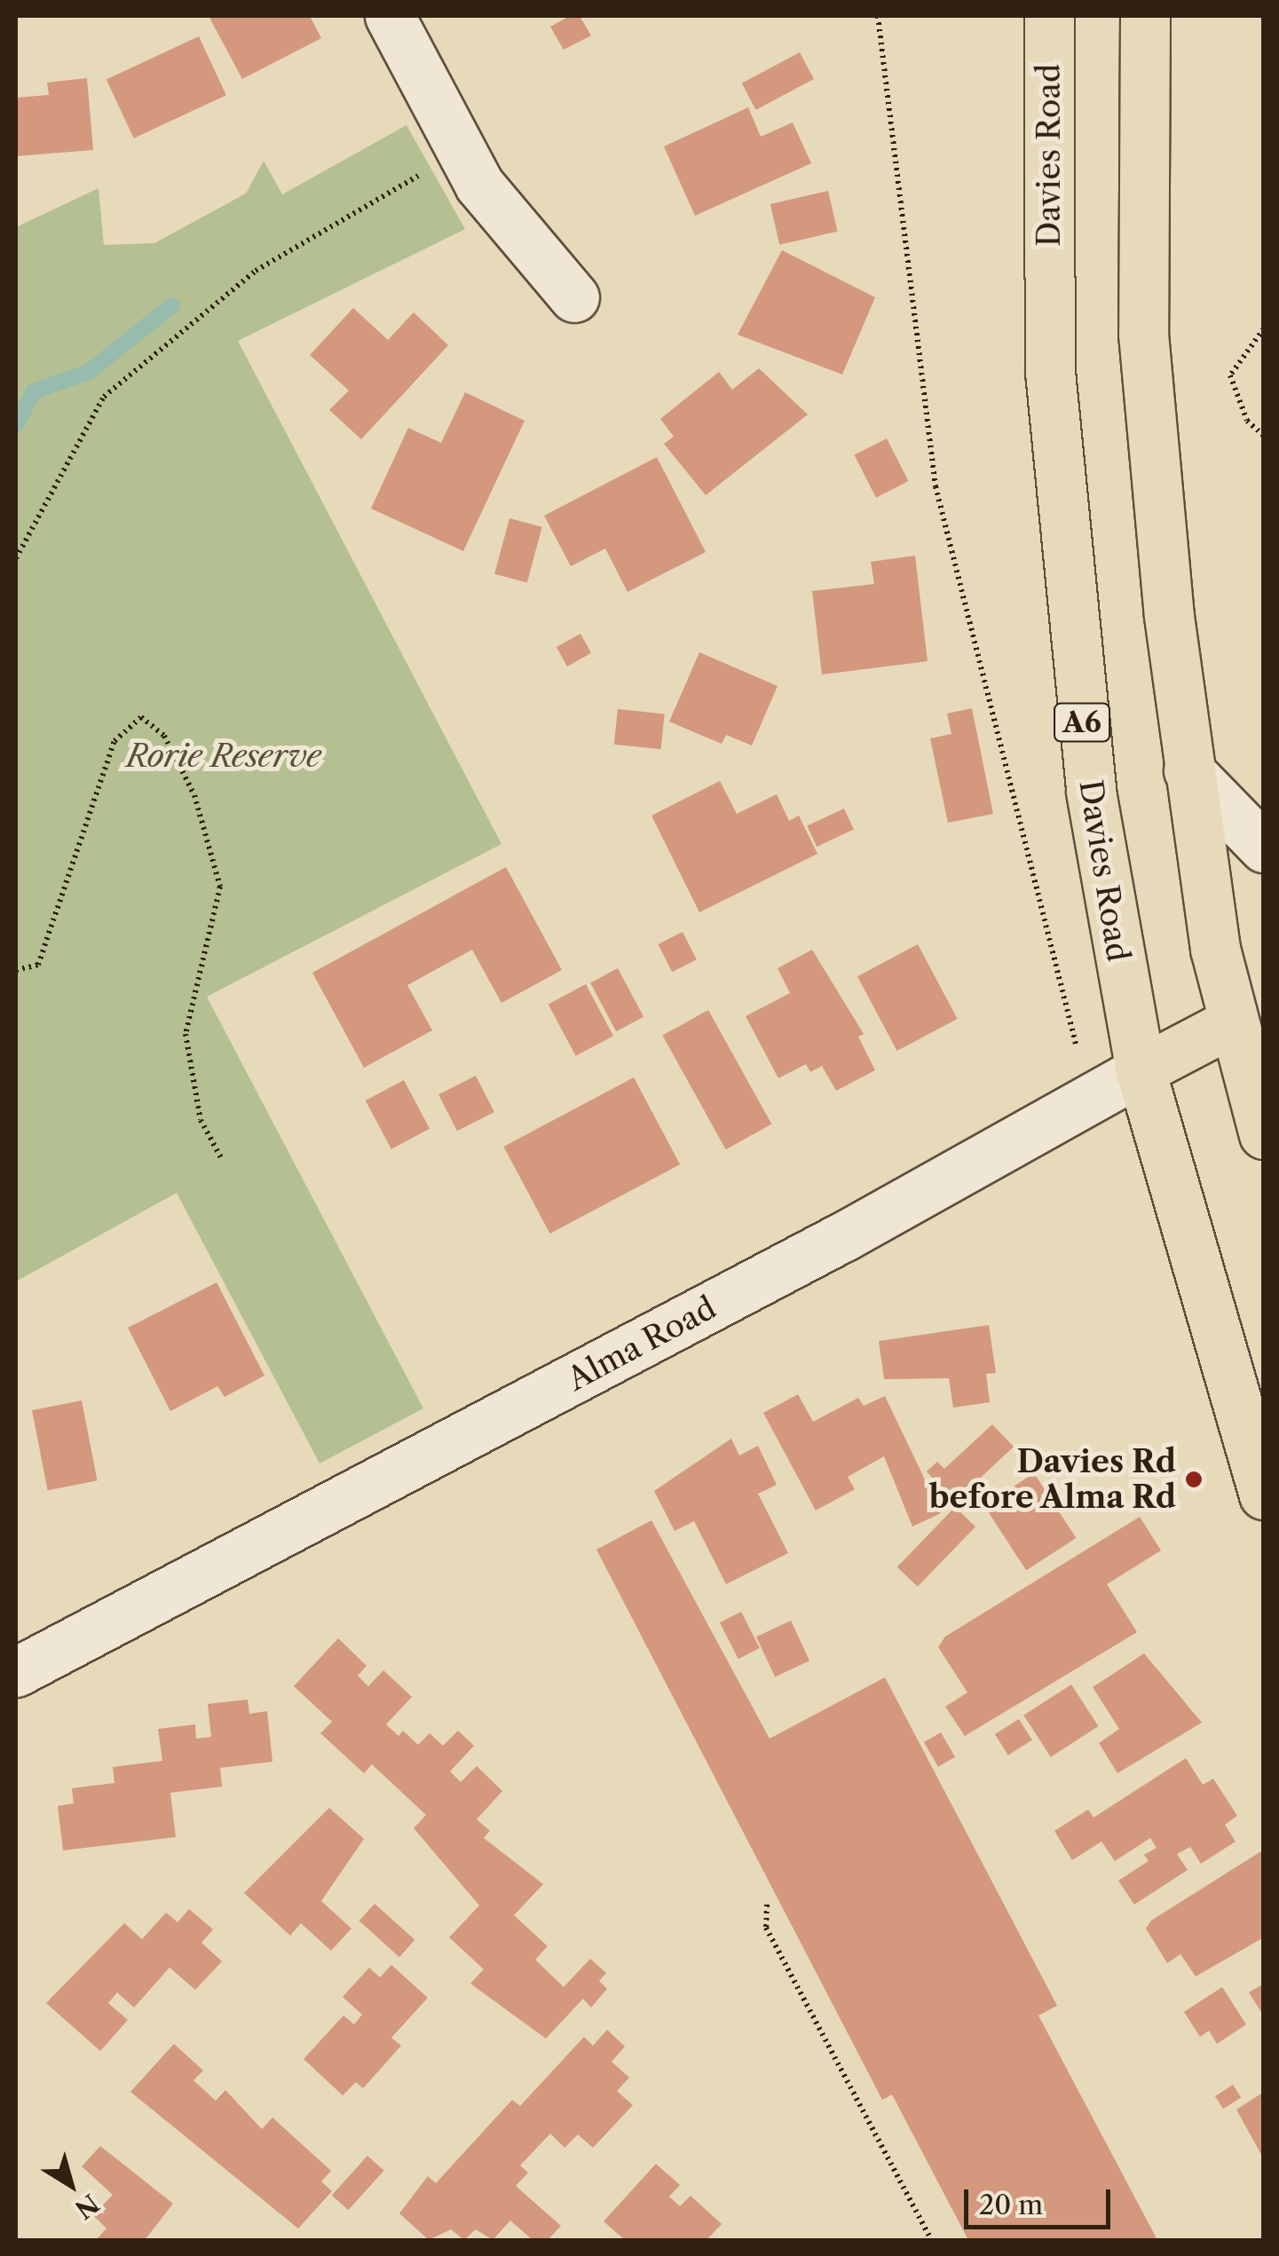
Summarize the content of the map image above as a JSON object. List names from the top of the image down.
{
  "streets": {
    "highway": ["Davies Road", "A6", "Alma Road"]
  },
  "crossings": [
    ["Davies Road", "Alma Road"]
  ],
  "parks": ["Rorie Reserve"],
  "places": ["Davies Rd before Alma Rd"],
  "scale_bar": "20 m",
  "north": "bottom right"
}
